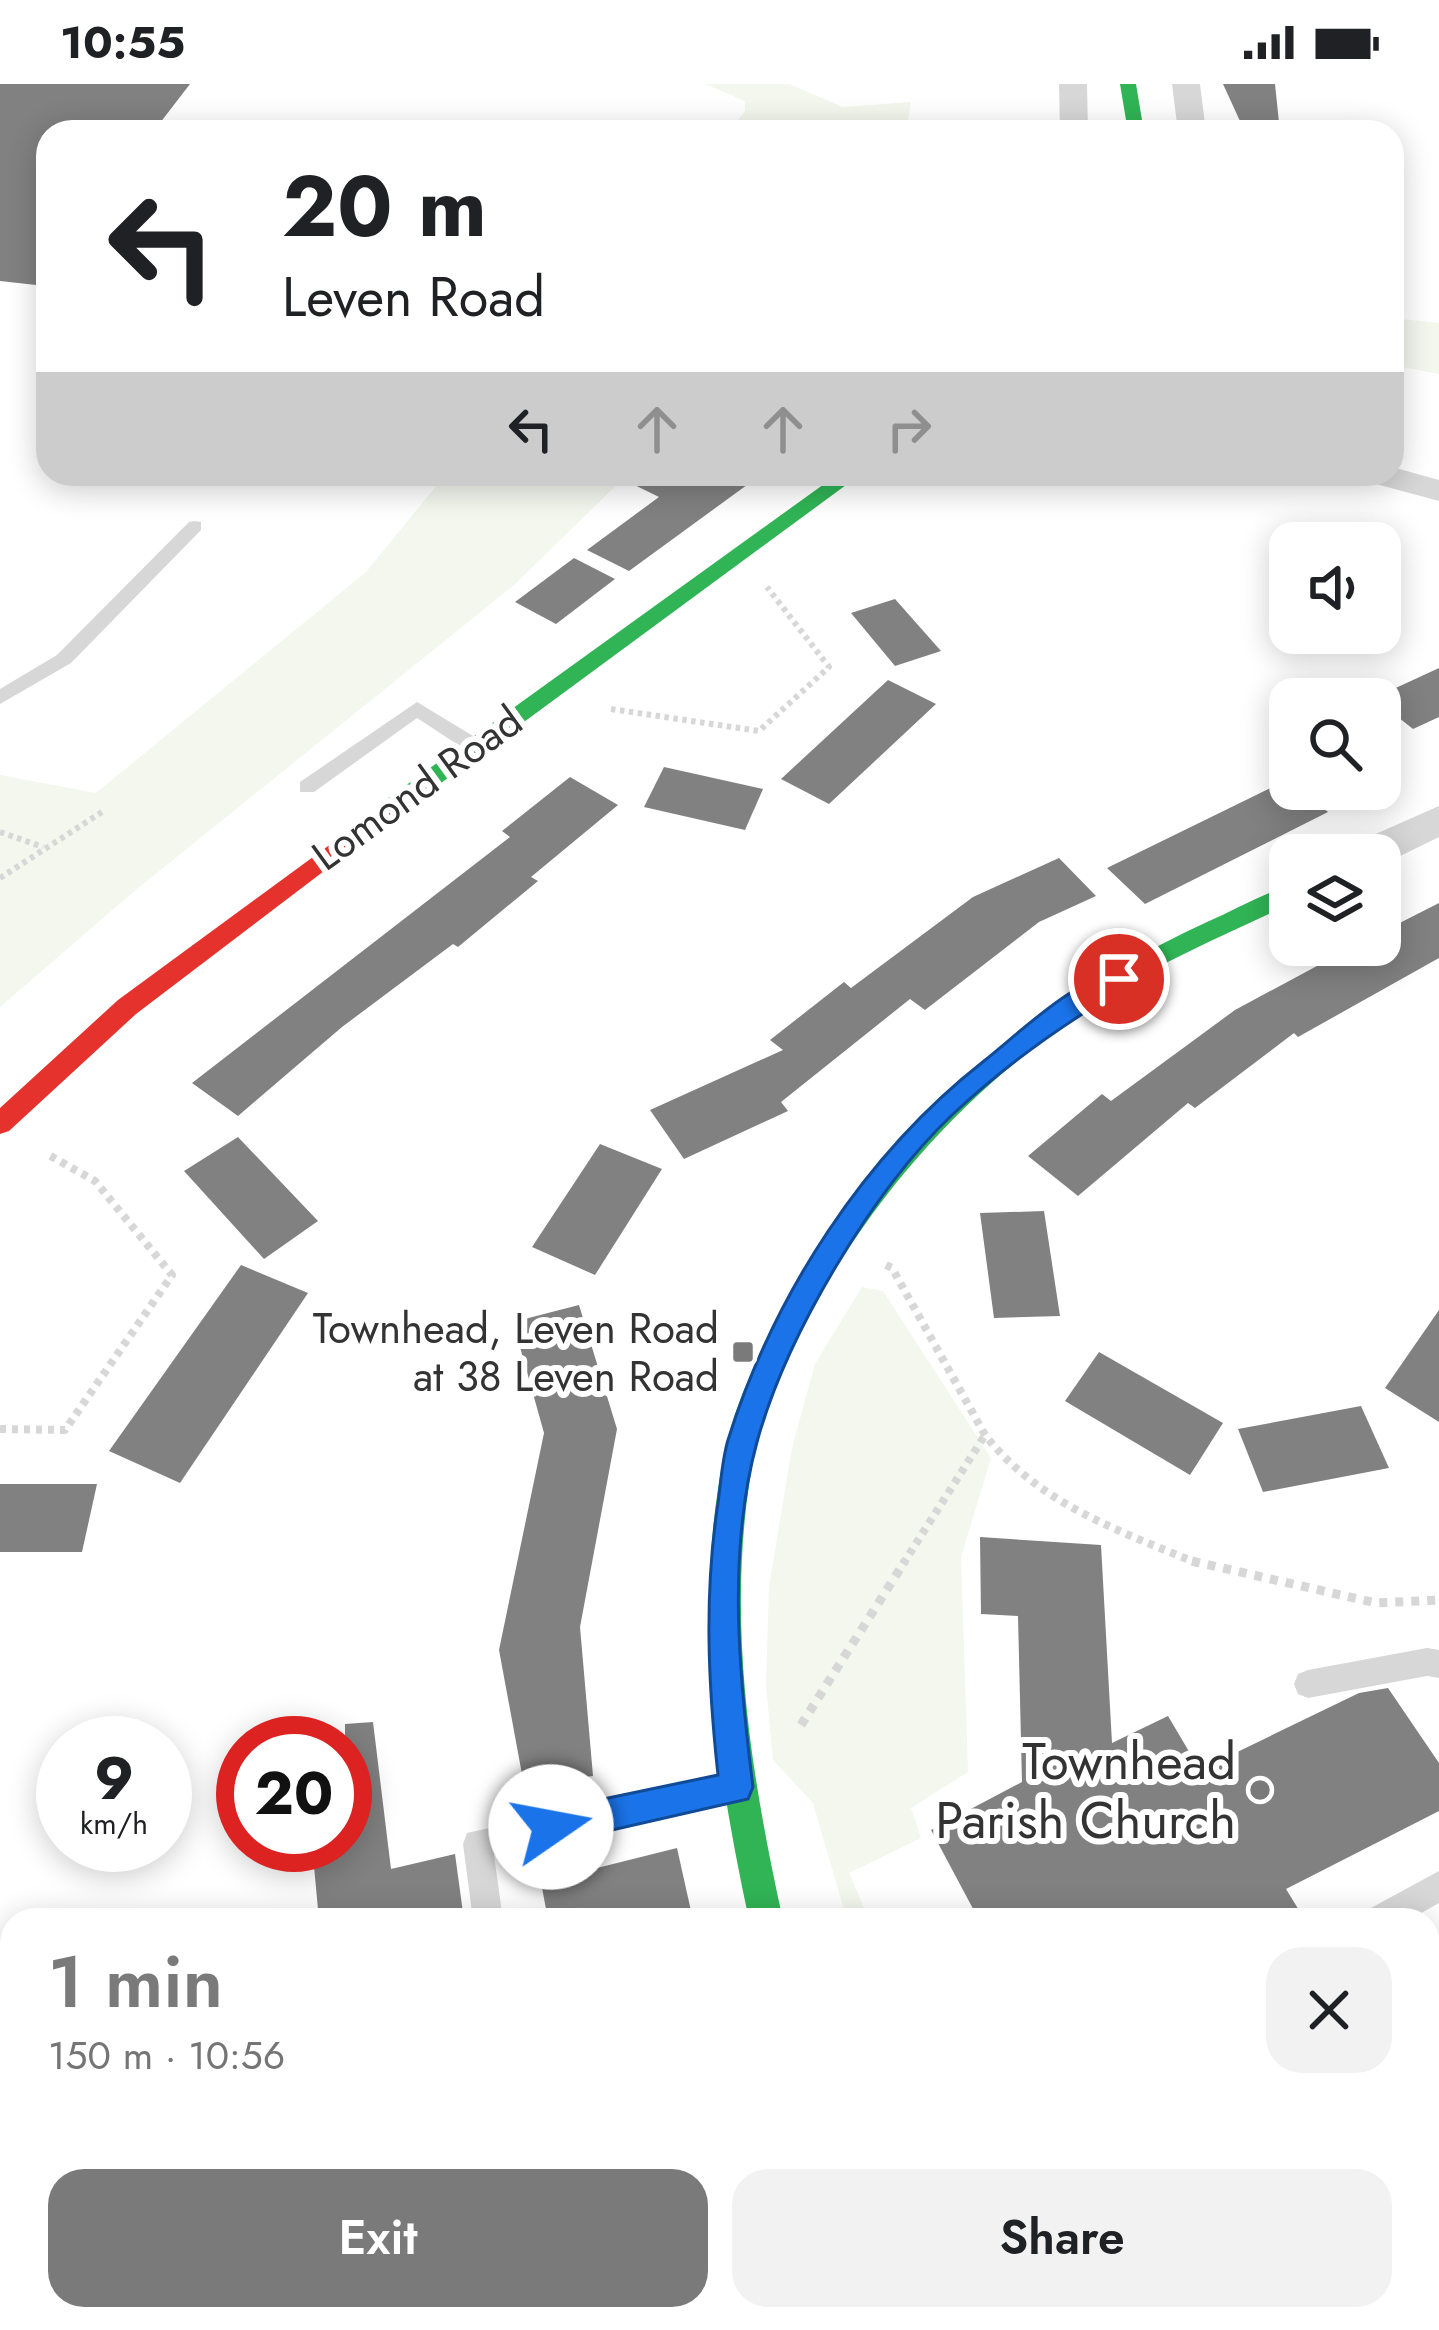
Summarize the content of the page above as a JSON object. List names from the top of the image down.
{
  "streets": {
    "street": ["Lomond Road"]
  },
  "places": {
    "transit": ["Townhead, Leven Road at 38 Leven Road"],
    "other": ["Townhead Parish Church"]
  },
  "page": {
    "status": "10:55",
    "turn": ["20 m", "Leven Road"],
    "speed": "9 km/h",
    "limit": "20",
    "heading": ["1 min", "150 m · 10:56"],
    "buttons": ["Exit", "Share"]
  }
}
